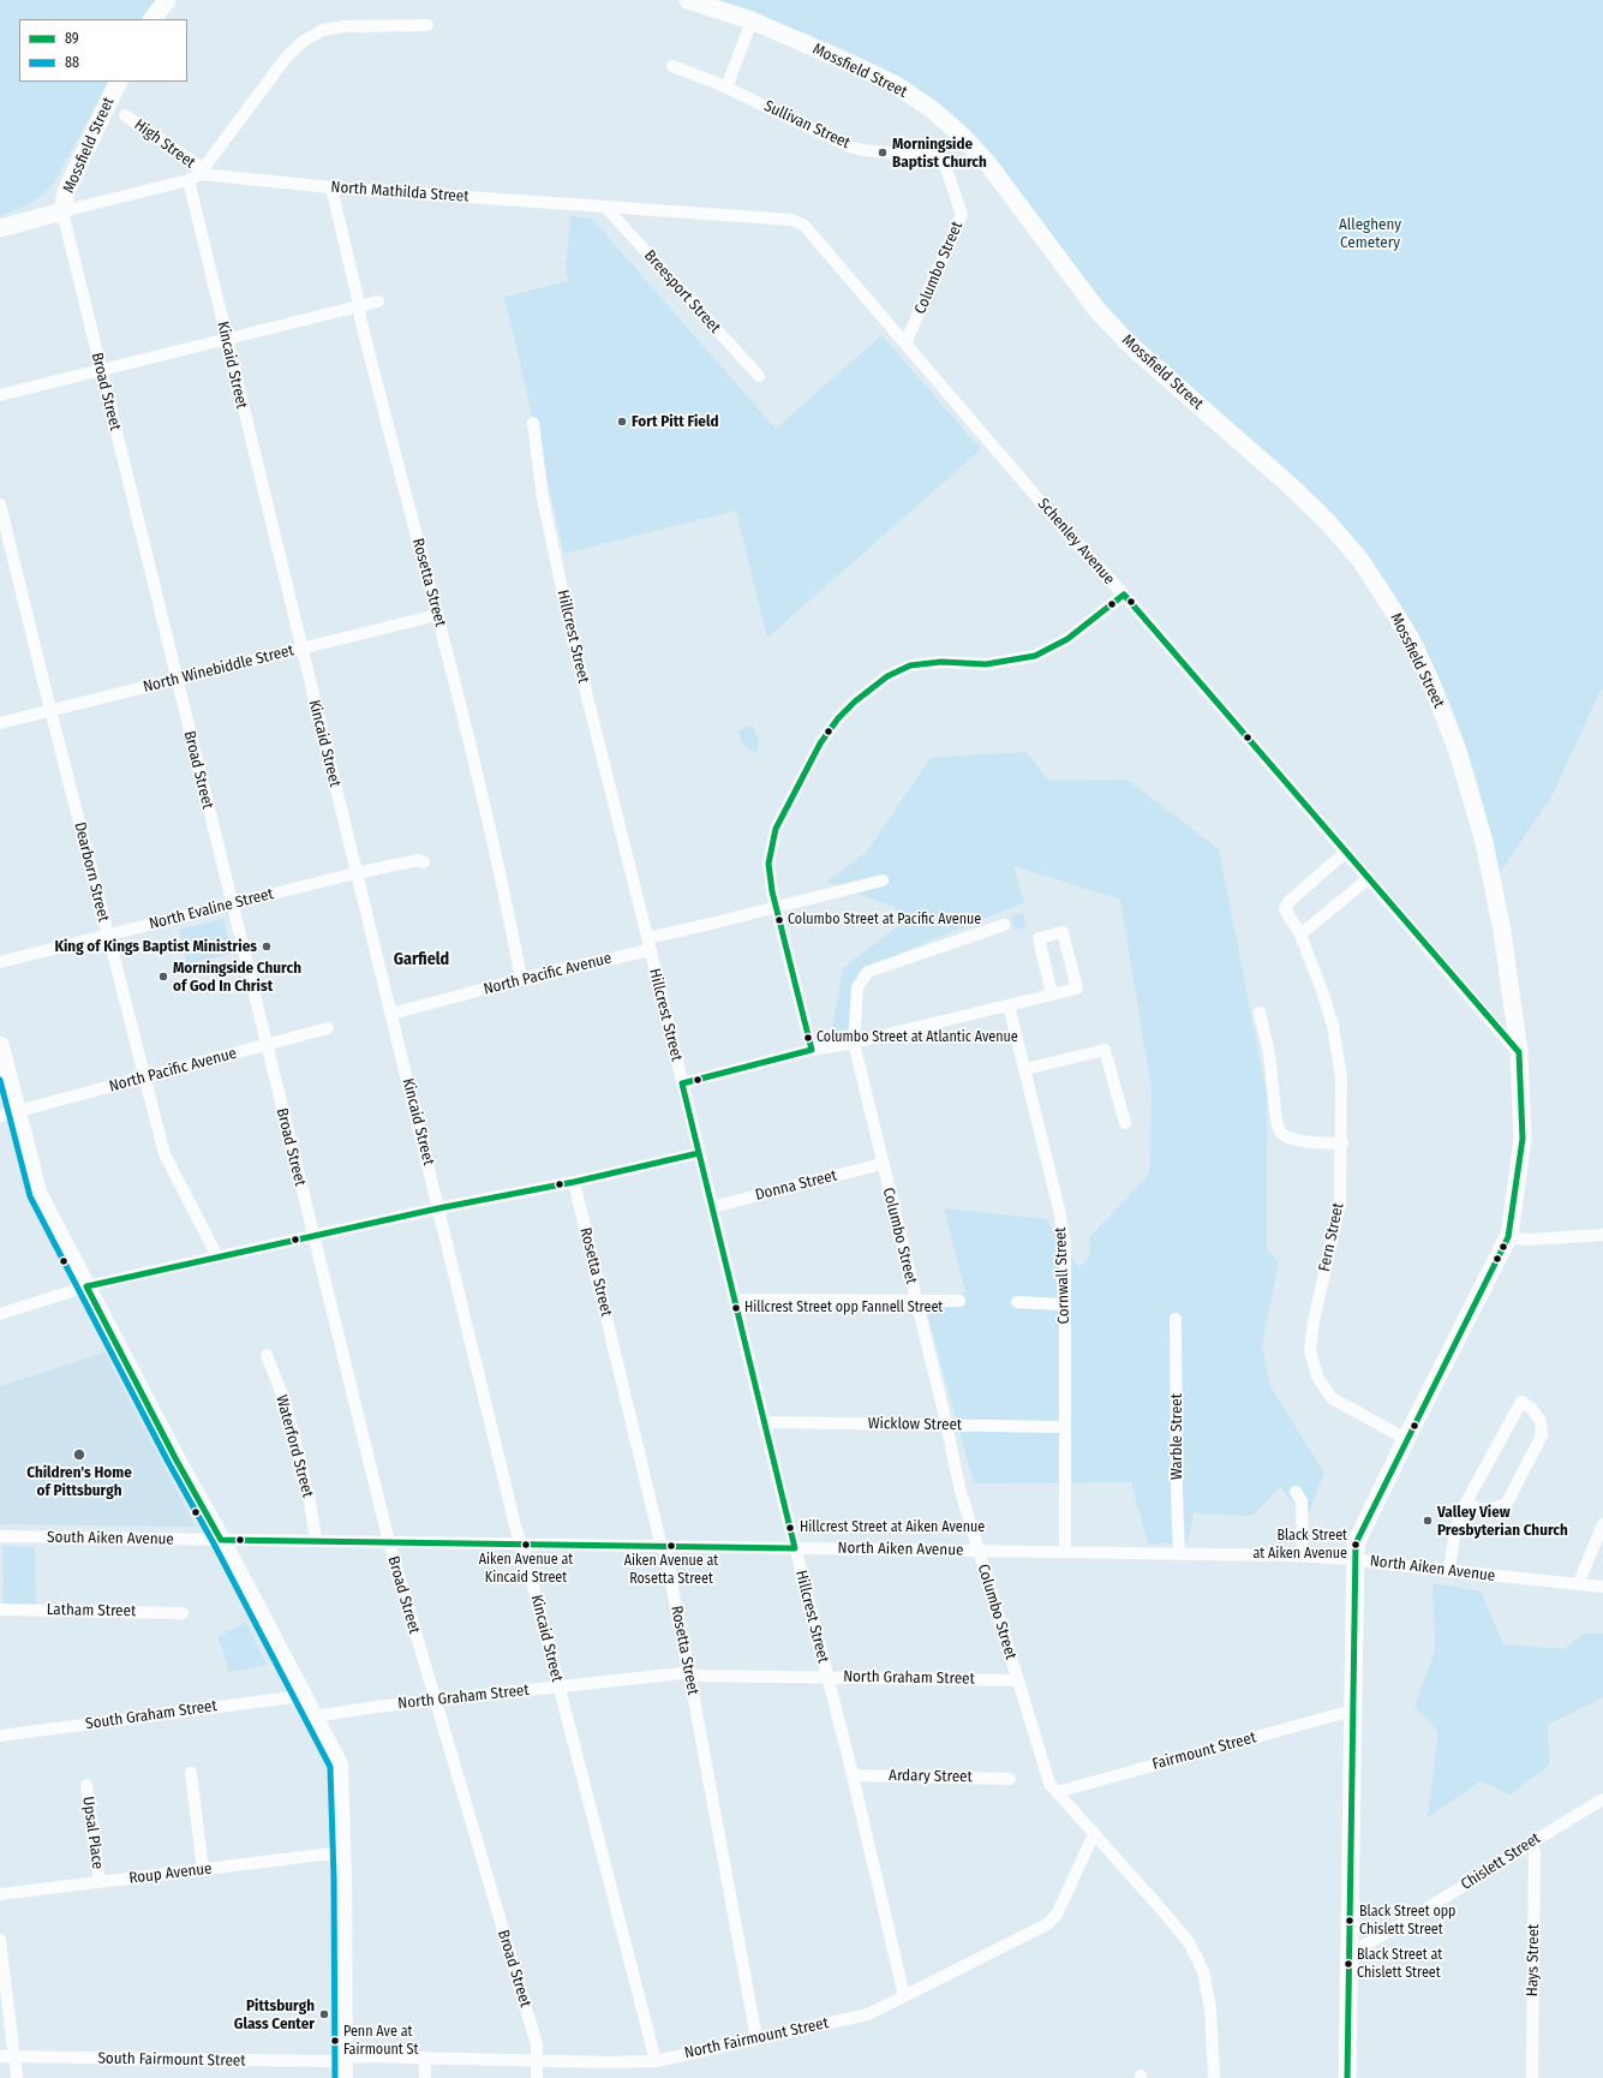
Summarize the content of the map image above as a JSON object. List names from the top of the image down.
{
  "streets": {
    "street": [
      "Mossfield Street",
      "Sullivan Street",
      "High Street",
      "North Mathilda Street",
      "Columbo Street",
      "Breesport Street",
      "Kincaid Street",
      "Broad Street",
      "Schenley Avenue",
      "Rosetta Street",
      "Hillcrest Street",
      "North Winebiddle Street",
      "Dearborn Street",
      "North Evaline Street",
      "North Pacific Avenue",
      "Donna Street",
      "Fern Street",
      "Cornwall Street",
      "Wicklow Street",
      "Warble Street",
      "Waterford Street",
      "South Aiken Avenue",
      "North Aiken Avenue",
      "Latham Street",
      "North Graham Street",
      "South Graham Street",
      "Fairmount Street",
      "Ardary Street",
      "Upsal Place",
      "Chislett Street",
      "Roup Avenue",
      "Hays Street",
      "North Fairmount Street",
      "South Fairmount Street"
    ]
  },
  "crossings": [
    ["Mossfield Street", "North Mathilda Street"],
    ["Mossfield Street", "Broad Street"],
    ["Mossfield Street", "Schenley Avenue"],
    ["Mossfield Street", "Fern Street"],
    ["Mossfield Street", "North Aiken Avenue"],
    ["Mossfield Street", "Fairmount Street"],
    ["Mossfield Street", "Chislett Street"],
    ["Sullivan Street", "Columbo Street"],
    ["High Street", "North Mathilda Street"],
    ["North Mathilda Street", "Breesport Street"],
    ["North Mathilda Street", "Kincaid Street"],
    ["North Mathilda Street", "Broad Street"],
    ["North Mathilda Street", "Schenley Avenue"],
    ["North Mathilda Street", "Rosetta Street"],
    ["Columbo Street", "Schenley Avenue"],
    ["Columbo Street", "Donna Street"],
    ["Columbo Street", "Wicklow Street"],
    ["Columbo Street", "North Aiken Avenue"],
    ["Columbo Street", "North Graham Street"],
    ["Columbo Street", "Fairmount Street"],
    ["Columbo Street", "North Fairmount Street"],
    ["Kincaid Street", "North Winebiddle Street"],
    ["Kincaid Street", "North Evaline Street"],
    ["Kincaid Street", "North Pacific Avenue"],
    ["Kincaid Street", "North Aiken Avenue"],
    ["Kincaid Street", "North Graham Street"],
    ["Kincaid Street", "North Fairmount Street"],
    ["Broad Street", "North Winebiddle Street"],
    ["Broad Street", "North Evaline Street"],
    ["Broad Street", "North Pacific Avenue"],
    ["Broad Street", "North Aiken Avenue"],
    ["Broad Street", "North Graham Street"],
    ["Broad Street", "North Fairmount Street"],
    ["Schenley Avenue", "Fern Street"],
    ["Rosetta Street", "North Winebiddle Street"],
    ["Rosetta Street", "North Pacific Avenue"],
    ["Rosetta Street", "North Aiken Avenue"],
    ["Rosetta Street", "North Graham Street"],
    ["Rosetta Street", "North Fairmount Street"],
    ["Hillcrest Street", "North Pacific Avenue"],
    ["Hillcrest Street", "Donna Street"],
    ["Hillcrest Street", "Wicklow Street"],
    ["Hillcrest Street", "North Aiken Avenue"],
    ["Hillcrest Street", "North Graham Street"],
    ["Hillcrest Street", "Ardary Street"],
    ["Hillcrest Street", "North Fairmount Street"],
    ["North Winebiddle Street", "Dearborn Street"],
    ["Dearborn Street", "North Evaline Street"],
    ["Dearborn Street", "North Pacific Avenue"],
    ["Cornwall Street", "Wicklow Street"],
    ["Cornwall Street", "North Aiken Avenue"],
    ["Warble Street", "North Aiken Avenue"],
    ["Waterford Street", "North Aiken Avenue"],
    ["South Aiken Avenue", "North Aiken Avenue"],
    ["Upsal Place", "Roup Avenue"],
    ["Chislett Street", "Hays Street"],
    ["North Fairmount Street", "South Fairmount Street"]
  ],
  "districts": ["Garfield"],
  "parks": ["Allegheny Cemetery"],
  "places": [
    "Morningside Baptist Church",
    "Fort Pitt Field",
    "Columbo Street at Pacific Avenue",
    "King of Kings Baptist Ministries",
    "Morningside Church of God In Christ",
    "Columbo Street at Atlantic Avenue",
    "Hillcrest Street opp Fannell Street",
    "Children's Home of Pittsburgh",
    "Valley View Presbyterian Church",
    "Hillcrest Street at Aiken Avenue",
    "Aiken Avenue at Kincaid Street",
    "Black Street at Aiken Avenue",
    "Aiken Avenue at Rosetta Street",
    "Black Street opp Chislett Street",
    "Black Street at Chislett Street",
    "Pittsburgh Glass Center",
    "Penn Ave at Fairmount St"
  ],
  "lines": ["transit line 89", "transit line 88"],
  "legend": ["89", "88"]
}
